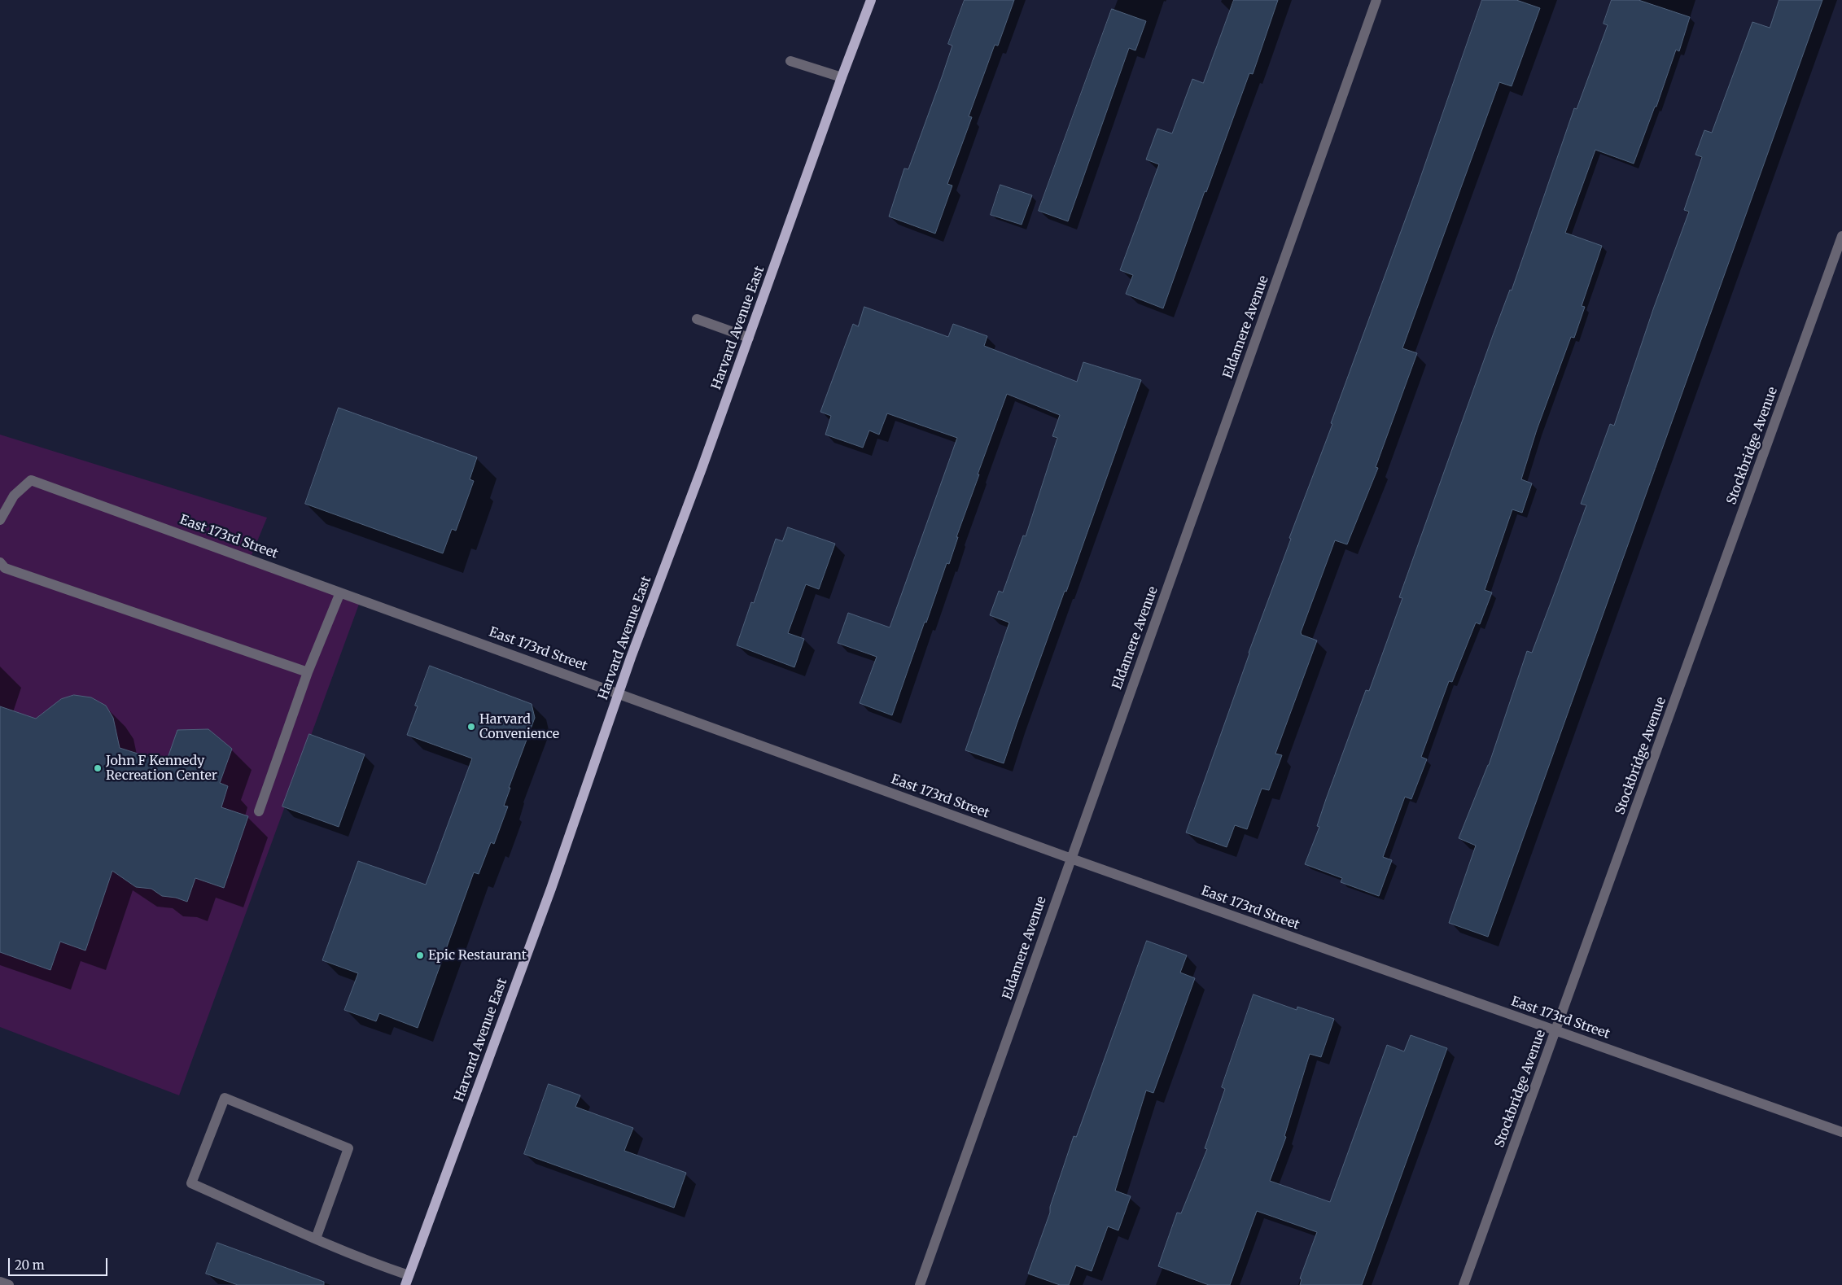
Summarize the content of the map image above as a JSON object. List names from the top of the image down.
{
  "streets": {
    "main road": ["Harvard Avenue East"],
    "street": ["Eldamere Avenue", "Stockbridge Avenue", "East 173rd Street"]
  },
  "crossings": [
    ["Eldamere Avenue", "East 173rd Street"],
    ["Harvard Avenue East", "East 173rd Street"],
    ["Stockbridge Avenue", "East 173rd Street"]
  ],
  "places": ["Harvard Convenience", "John F Kennedy Recreation Center", "Epic Restaurant"],
  "scale_bar": "20 m"
}
